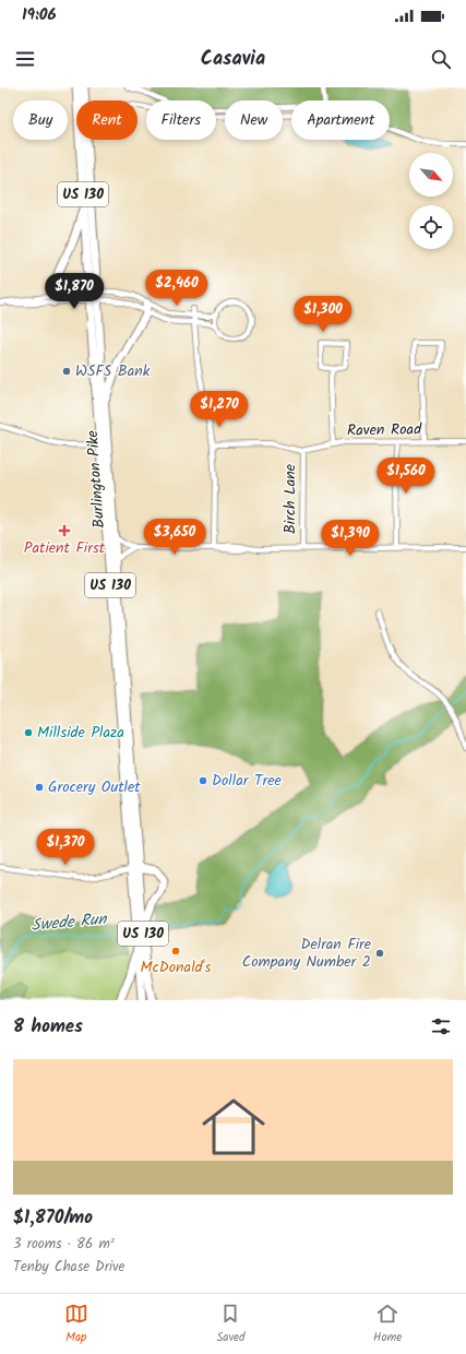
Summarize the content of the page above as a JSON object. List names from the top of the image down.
{
  "streets": {
    "highway": ["US 130", "Burlington Pike"],
    "street": ["Raven Road", "Birch Lane"]
  },
  "crossings": [
    ["Raven Road", "Birch Lane"]
  ],
  "water": ["Swede Run"],
  "places": {
    "other": [
      "WSFS Bank",
      "Millside Plaza",
      "Dollar Tree",
      "Grocery Outlet",
      "McDonald's",
      "Delran Fire Company Number 2"
    ],
    "health": ["Patient First"]
  },
  "north": "bottom right",
  "page": {
    "status": "19:06",
    "header": "Casavia",
    "chip": [
      "Buy",
      "Rent",
      "Filters",
      "New",
      "Apartment"
    ],
    "price": [
      "$2,460",
      "$1,870",
      "$1,300",
      "$1,270",
      "$1,560",
      "$3,650",
      "$1,390",
      "$1,370"
    ],
    "heading": "8 homes",
    "list": [
      {
        "name": "$1,870/mo",
        "note": "3 rooms · 86 m² · Tenby Chase Drive"
      }
    ],
    "tabs": ["Map", "Saved", "Home"]
  }
}
